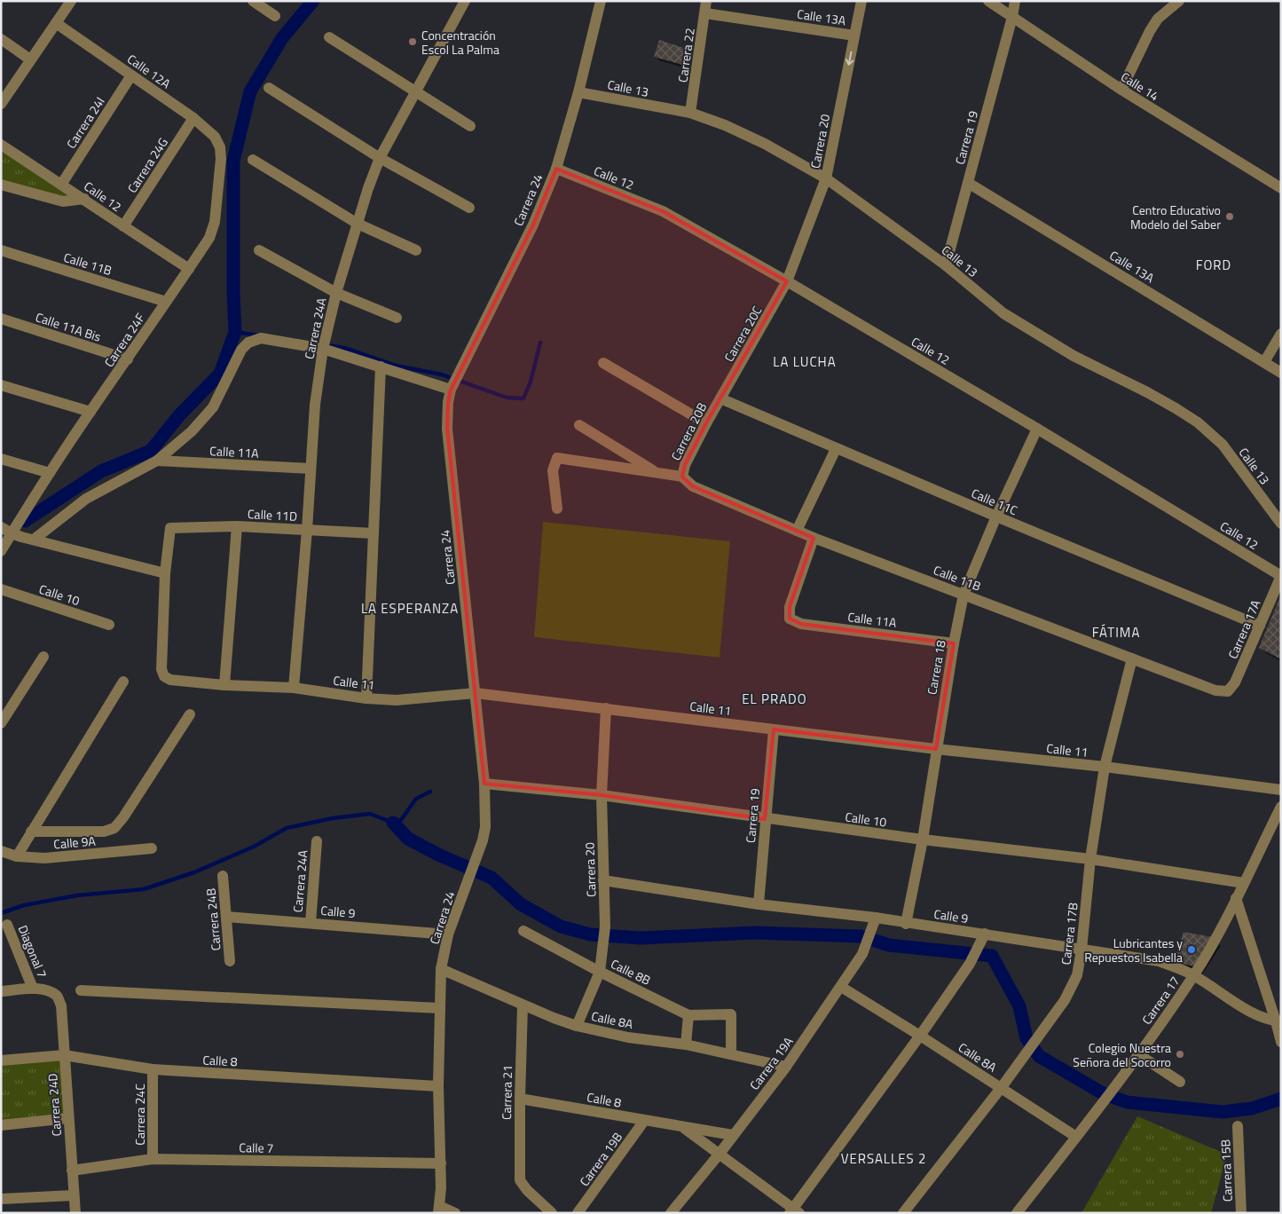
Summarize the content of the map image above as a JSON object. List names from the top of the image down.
{
  "streets": {
    "street": [
      "Calle 13A",
      "Carrera 22",
      "Calle 12A",
      "Calle 14",
      "Calle 13",
      "Carrera 24I",
      "Carrera 19",
      "Carrera 20",
      "Carrera 24G",
      "Calle 12",
      "Carrera 24",
      "Calle 11B",
      "Calle 11A Bis",
      "Carrera 24A",
      "Carrera 20C",
      "Carrera 24F",
      "Carrera 20B",
      "Calle 11A",
      "Calle 11C",
      "Calle 11D",
      "Calle 10",
      "Carrera 17A",
      "Carrera 18",
      "Calle 11",
      "Calle 9A",
      "Calle 9",
      "Carrera 24B",
      "Carrera 17B",
      "Diagonal 7",
      "Calle 8B",
      "Carrera 17",
      "Calle 8A",
      "Calle 8",
      "Carrera 19A",
      "Carrera 21",
      "Carrera 24D",
      "Carrera 24C",
      "Calle 7",
      "Carrera 19B",
      "Carrera 15B"
    ]
  },
  "crossings": [
    ["Calle 13A", "Carrera 22"],
    ["Calle 13A", "Carrera 19"],
    ["Calle 13A", "Carrera 20"],
    ["Carrera 22", "Calle 13"],
    ["Calle 12A", "Carrera 24I"],
    ["Calle 12A", "Carrera 24G"],
    ["Calle 12A", "Carrera 24F"],
    ["Calle 14", "Carrera 19"],
    ["Calle 13", "Carrera 19"],
    ["Calle 13", "Carrera 20"],
    ["Calle 13", "Carrera 24"],
    ["Carrera 24I", "Calle 12"],
    ["Carrera 19", "Calle 10"],
    ["Carrera 19", "Calle 11"],
    ["Carrera 19", "Calle 9"],
    ["Carrera 20", "Calle 12"],
    ["Carrera 20", "Carrera 20C"],
    ["Carrera 20", "Calle 10"],
    ["Carrera 20", "Calle 11"],
    ["Carrera 20", "Calle 9"],
    ["Carrera 20", "Calle 8B"],
    ["Carrera 20", "Calle 8A"],
    ["Carrera 24G", "Calle 12"],
    ["Calle 12", "Carrera 24"],
    ["Calle 12", "Carrera 20C"],
    ["Calle 12", "Carrera 24F"],
    ["Calle 12", "Carrera 17A"],
    ["Calle 12", "Carrera 18"],
    ["Carrera 24", "Calle 10"],
    ["Carrera 24", "Calle 11"],
    ["Carrera 24", "Calle 9"],
    ["Carrera 24", "Calle 8A"],
    ["Carrera 24", "Calle 8"],
    ["Carrera 24", "Calle 7"],
    ["Calle 11B", "Carrera 24F"],
    ["Calle 11B", "Carrera 20B"],
    ["Calle 11B", "Calle 11A"],
    ["Calle 11B", "Carrera 17A"],
    ["Calle 11B", "Carrera 18"],
    ["Calle 11B", "Carrera 17B"],
    ["Calle 11A Bis", "Carrera 24F"],
    ["Carrera 24A", "Calle 11A"],
    ["Carrera 24A", "Calle 11D"],
    ["Carrera 24A", "Calle 11"],
    ["Carrera 24A", "Calle 9"],
    ["Carrera 20C", "Carrera 20B"],
    ["Carrera 20C", "Calle 11C"],
    ["Carrera 20B", "Calle 11C"],
    ["Calle 11A", "Carrera 18"],
    ["Calle 11C", "Carrera 17A"],
    ["Calle 11C", "Carrera 18"],
    ["Calle 11D", "Calle 11"],
    ["Calle 10", "Carrera 18"],
    ["Calle 10", "Carrera 17B"],
    ["Calle 10", "Carrera 17"],
    ["Carrera 18", "Calle 11"],
    ["Carrera 18", "Calle 9"],
    ["Calle 11", "Carrera 17B"],
    ["Calle 9", "Carrera 24B"],
    ["Calle 9", "Carrera 17B"],
    ["Calle 9", "Carrera 17"],
    ["Calle 9", "Carrera 19A"],
    ["Carrera 17B", "Calle 8A"],
    ["Diagonal 7", "Carrera 24D"],
    ["Calle 8B", "Calle 8A"],
    ["Carrera 17", "Calle 8A"],
    ["Calle 8A", "Carrera 19A"],
    ["Calle 8A", "Carrera 21"],
    ["Calle 8", "Carrera 19A"],
    ["Calle 8", "Carrera 21"],
    ["Calle 8", "Carrera 24D"],
    ["Calle 8", "Carrera 24C"],
    ["Calle 8", "Carrera 19B"],
    ["Carrera 24D", "Calle 7"],
    ["Carrera 24C", "Calle 7"]
  ],
  "districts": [
    "FORD",
    "LA LUCHA",
    "LA ESPERANZA",
    "FÁTIMA",
    "EL PRADO",
    "VERSALLES 2"
  ],
  "places": [
    "Concentración Escol La Palma",
    "Centro Educativo Modelo del Saber",
    "Lubricantes y Repuestos Isabella",
    "Colegio Nuestra Señora del Socorro"
  ]
}
